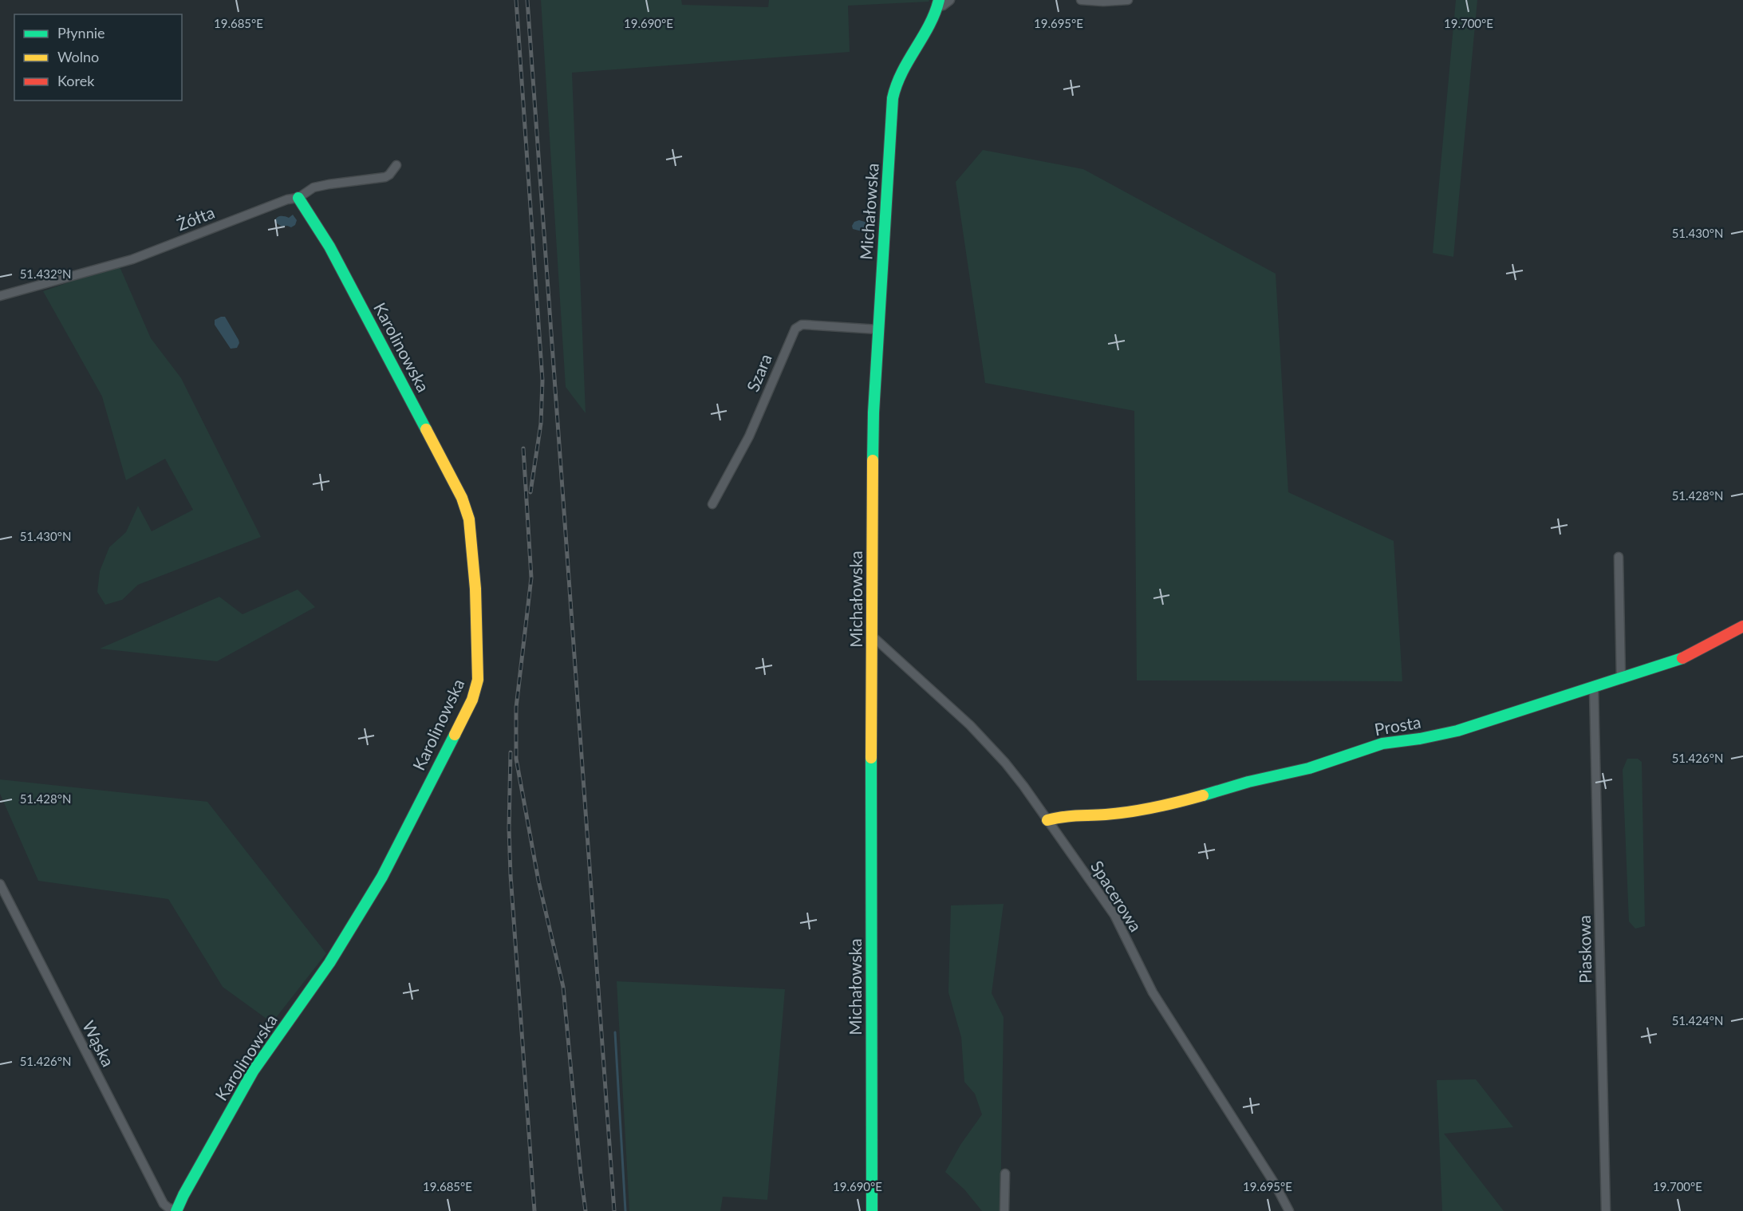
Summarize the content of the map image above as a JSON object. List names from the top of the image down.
{
  "streets": {
    "street": [
      "Michałowska",
      "Żółta",
      "Karolinowska",
      "Szara",
      "Prosta",
      "Spacerowa",
      "Piaskowa",
      "Wąska"
    ]
  },
  "crossings": [
    ["Michałowska", "Szara"],
    ["Michałowska", "Spacerowa"],
    ["Żółta", "Karolinowska"],
    ["Karolinowska", "Wąska"],
    ["Prosta", "Spacerowa"],
    ["Prosta", "Piaskowa"]
  ],
  "legend": ["Płynnie", "Wolno", "Korek"],
  "coordinates": [
    "19.685°E",
    "19.690°E",
    "19.695°E",
    "19.700°E",
    "51.430°N",
    "51.432°N",
    "51.428°N",
    "51.426°N",
    "51.424°N"
  ]
}
